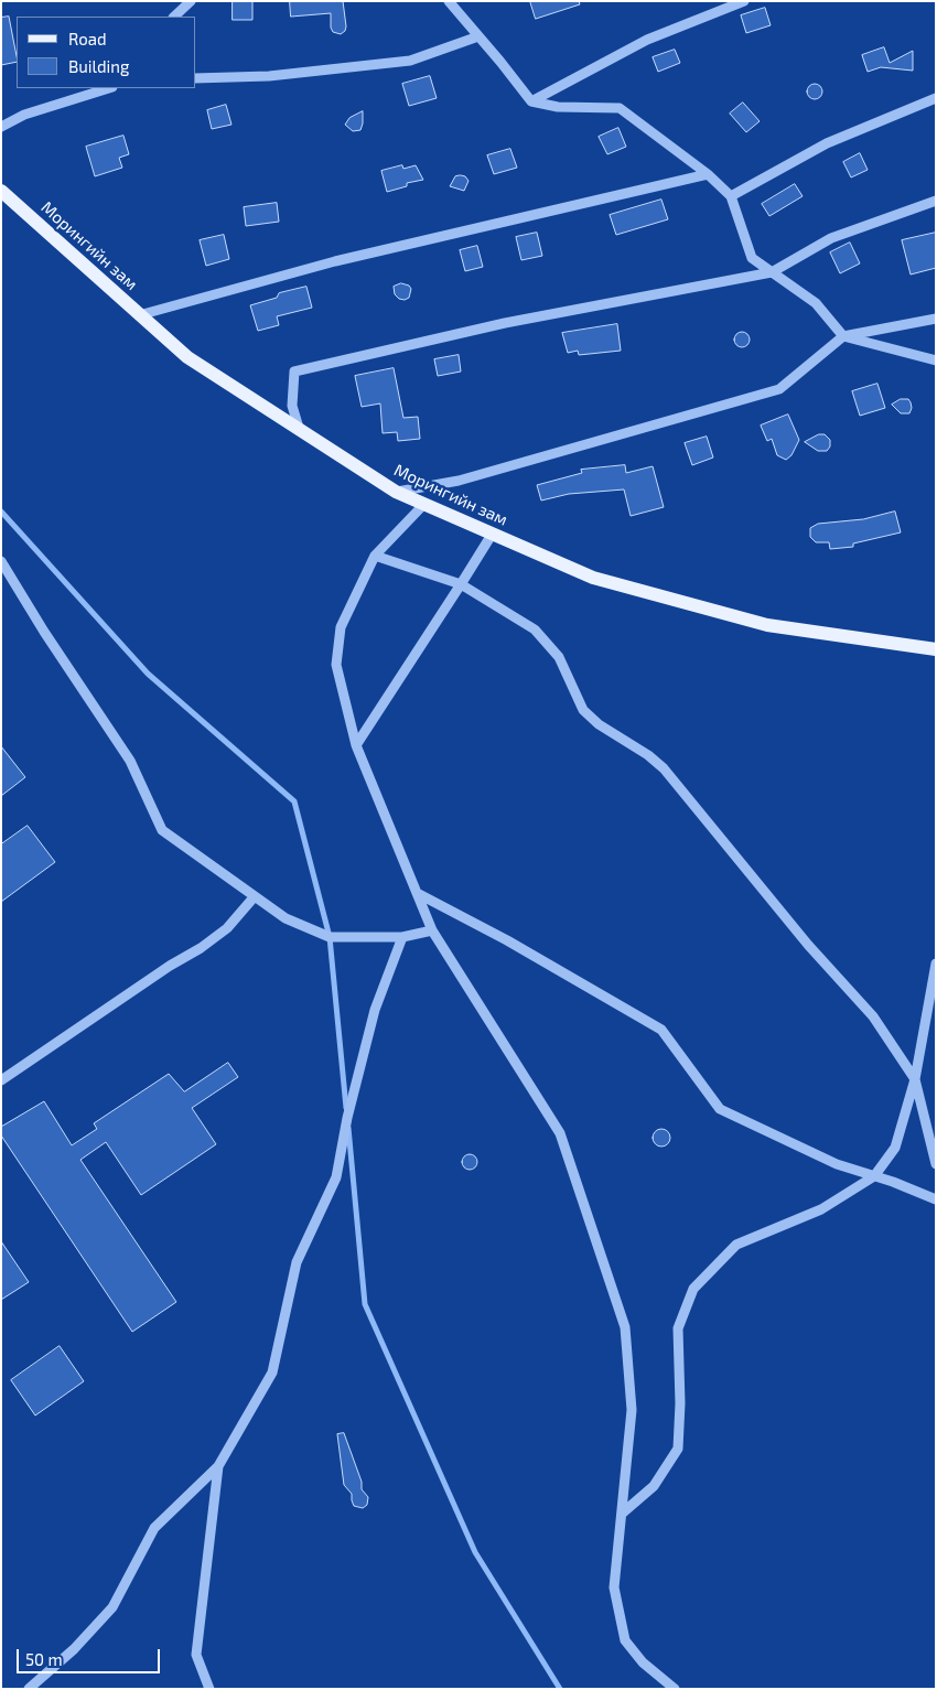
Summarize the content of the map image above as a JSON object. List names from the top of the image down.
{
  "streets": {
    "main road": ["Морингийн зам"]
  },
  "legend": ["Road", "Building"],
  "scale_bar": "50 m"
}
